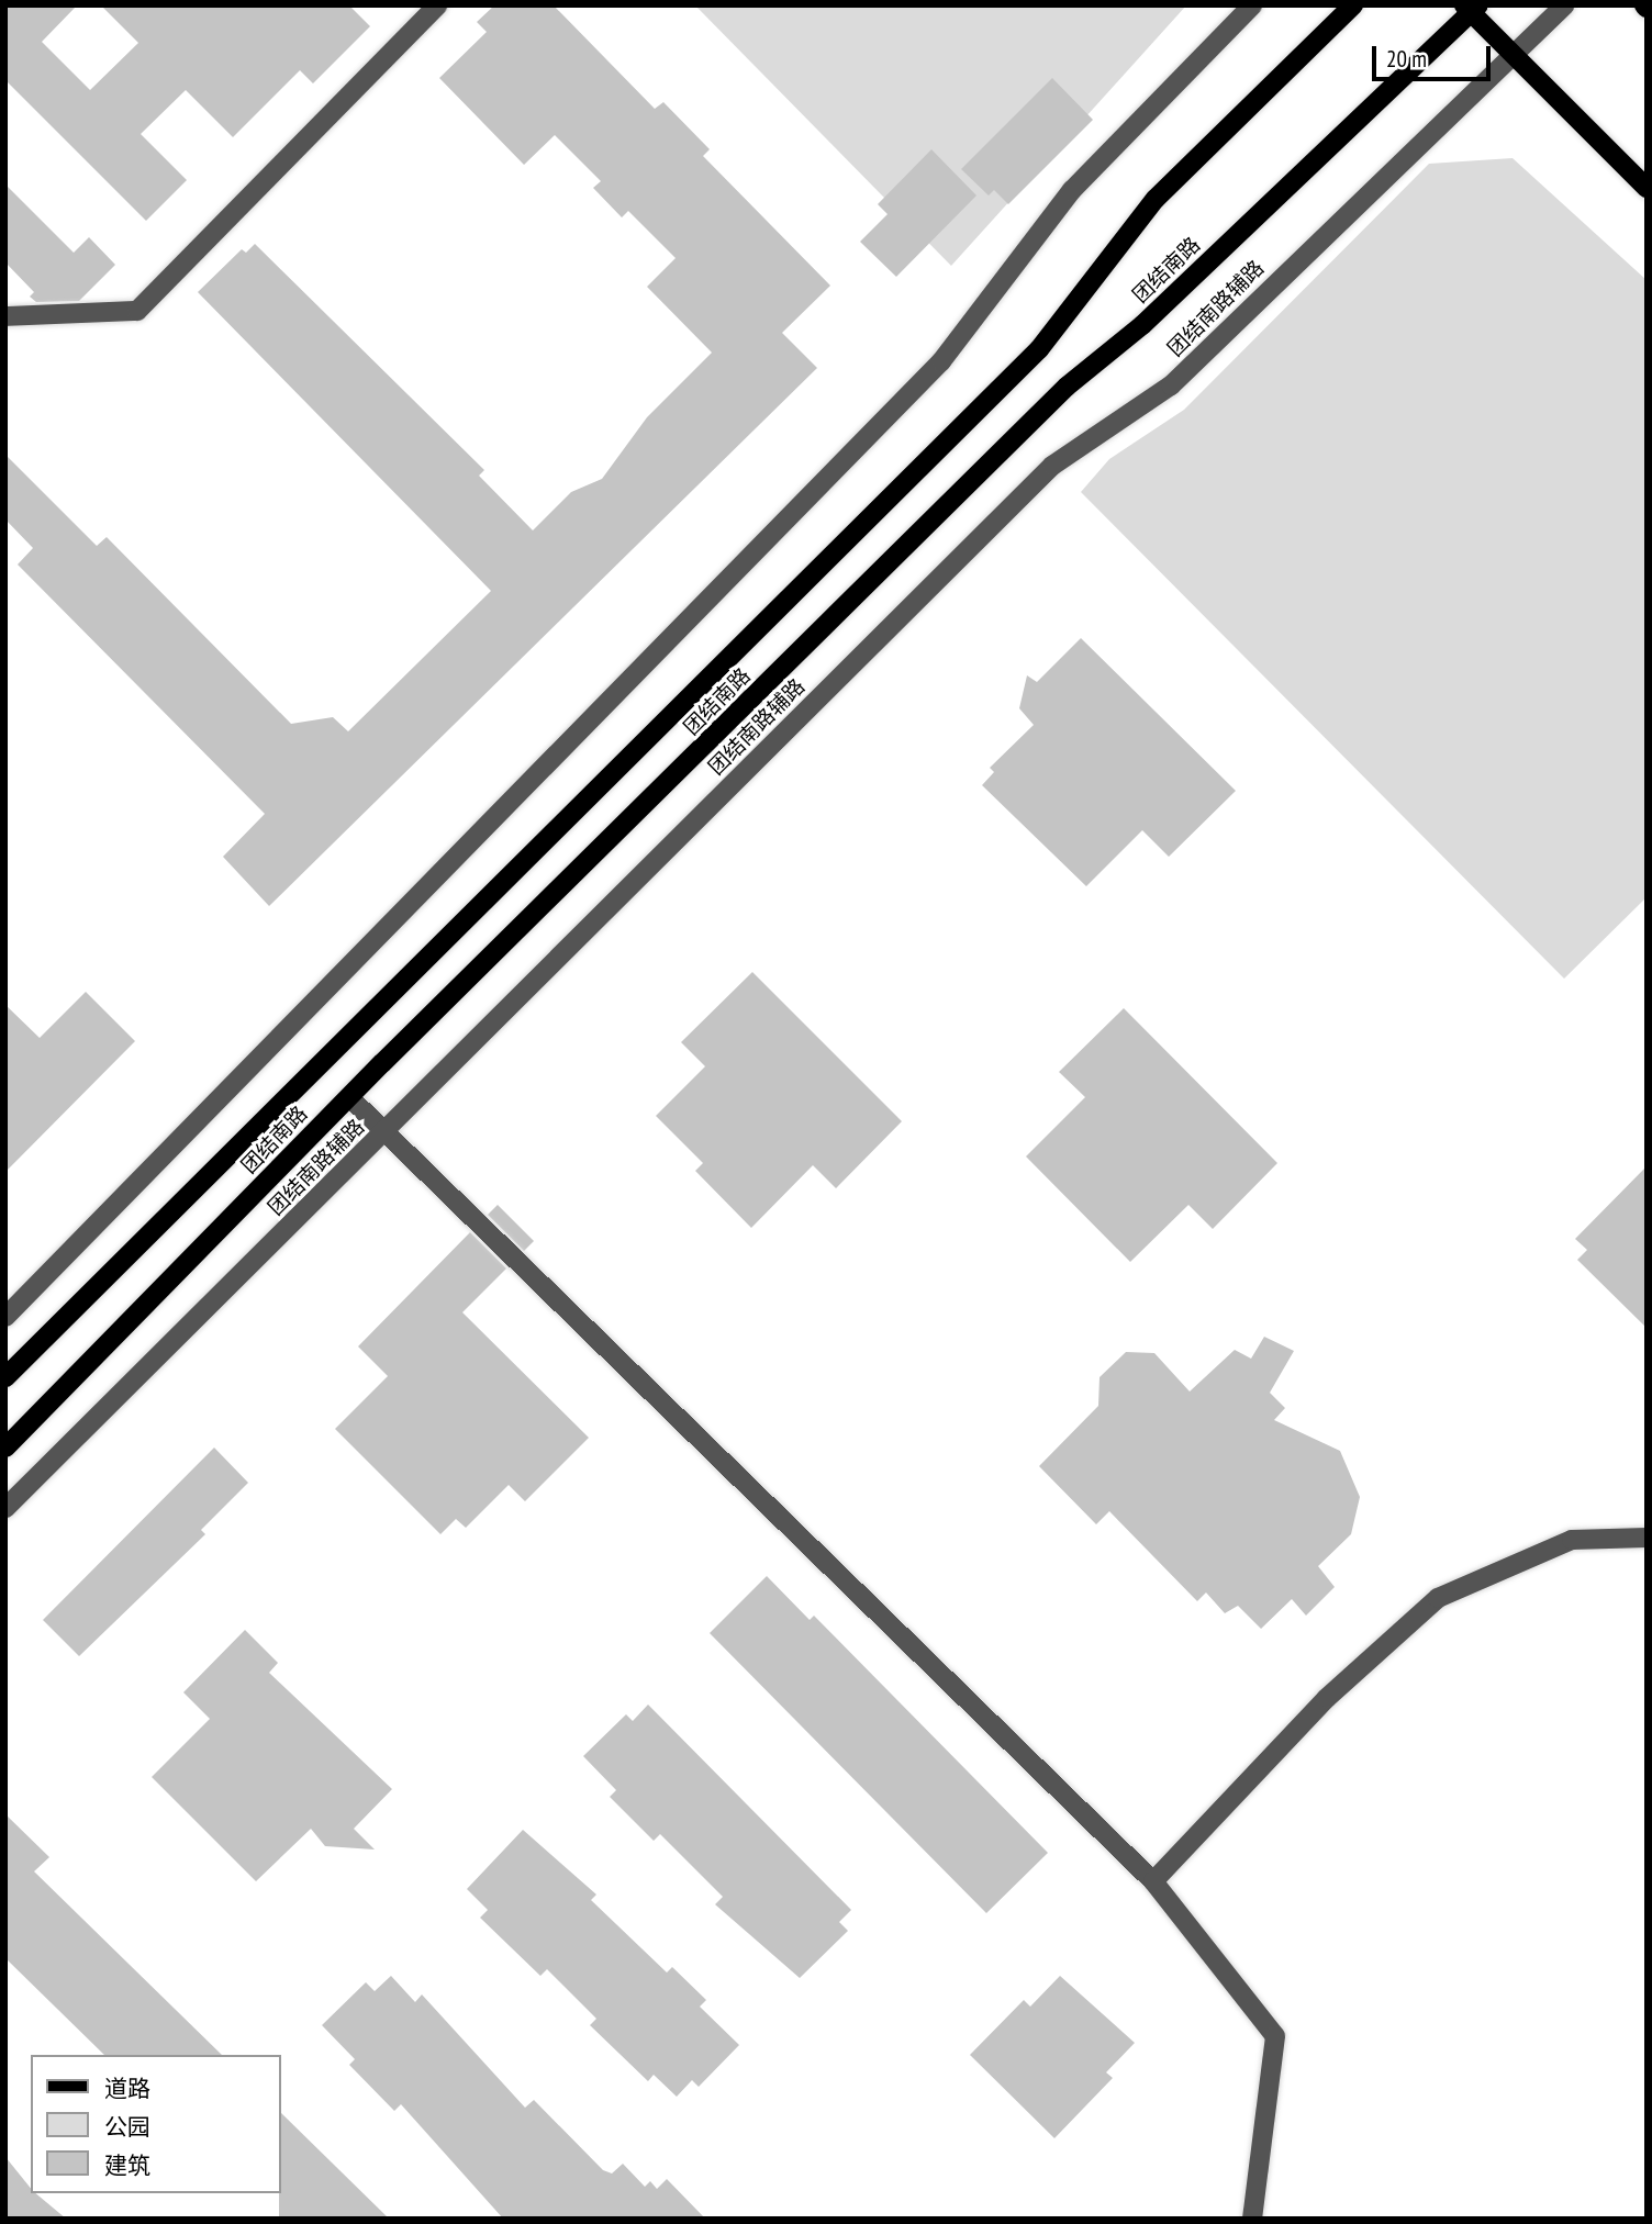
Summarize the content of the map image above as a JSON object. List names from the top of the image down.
{
  "streets": {
    "main road": ["团结南路"],
    "street": ["团结南路辅路"]
  },
  "legend": ["道路", "公园", "建筑"],
  "scale_bar": "20 m"
}
